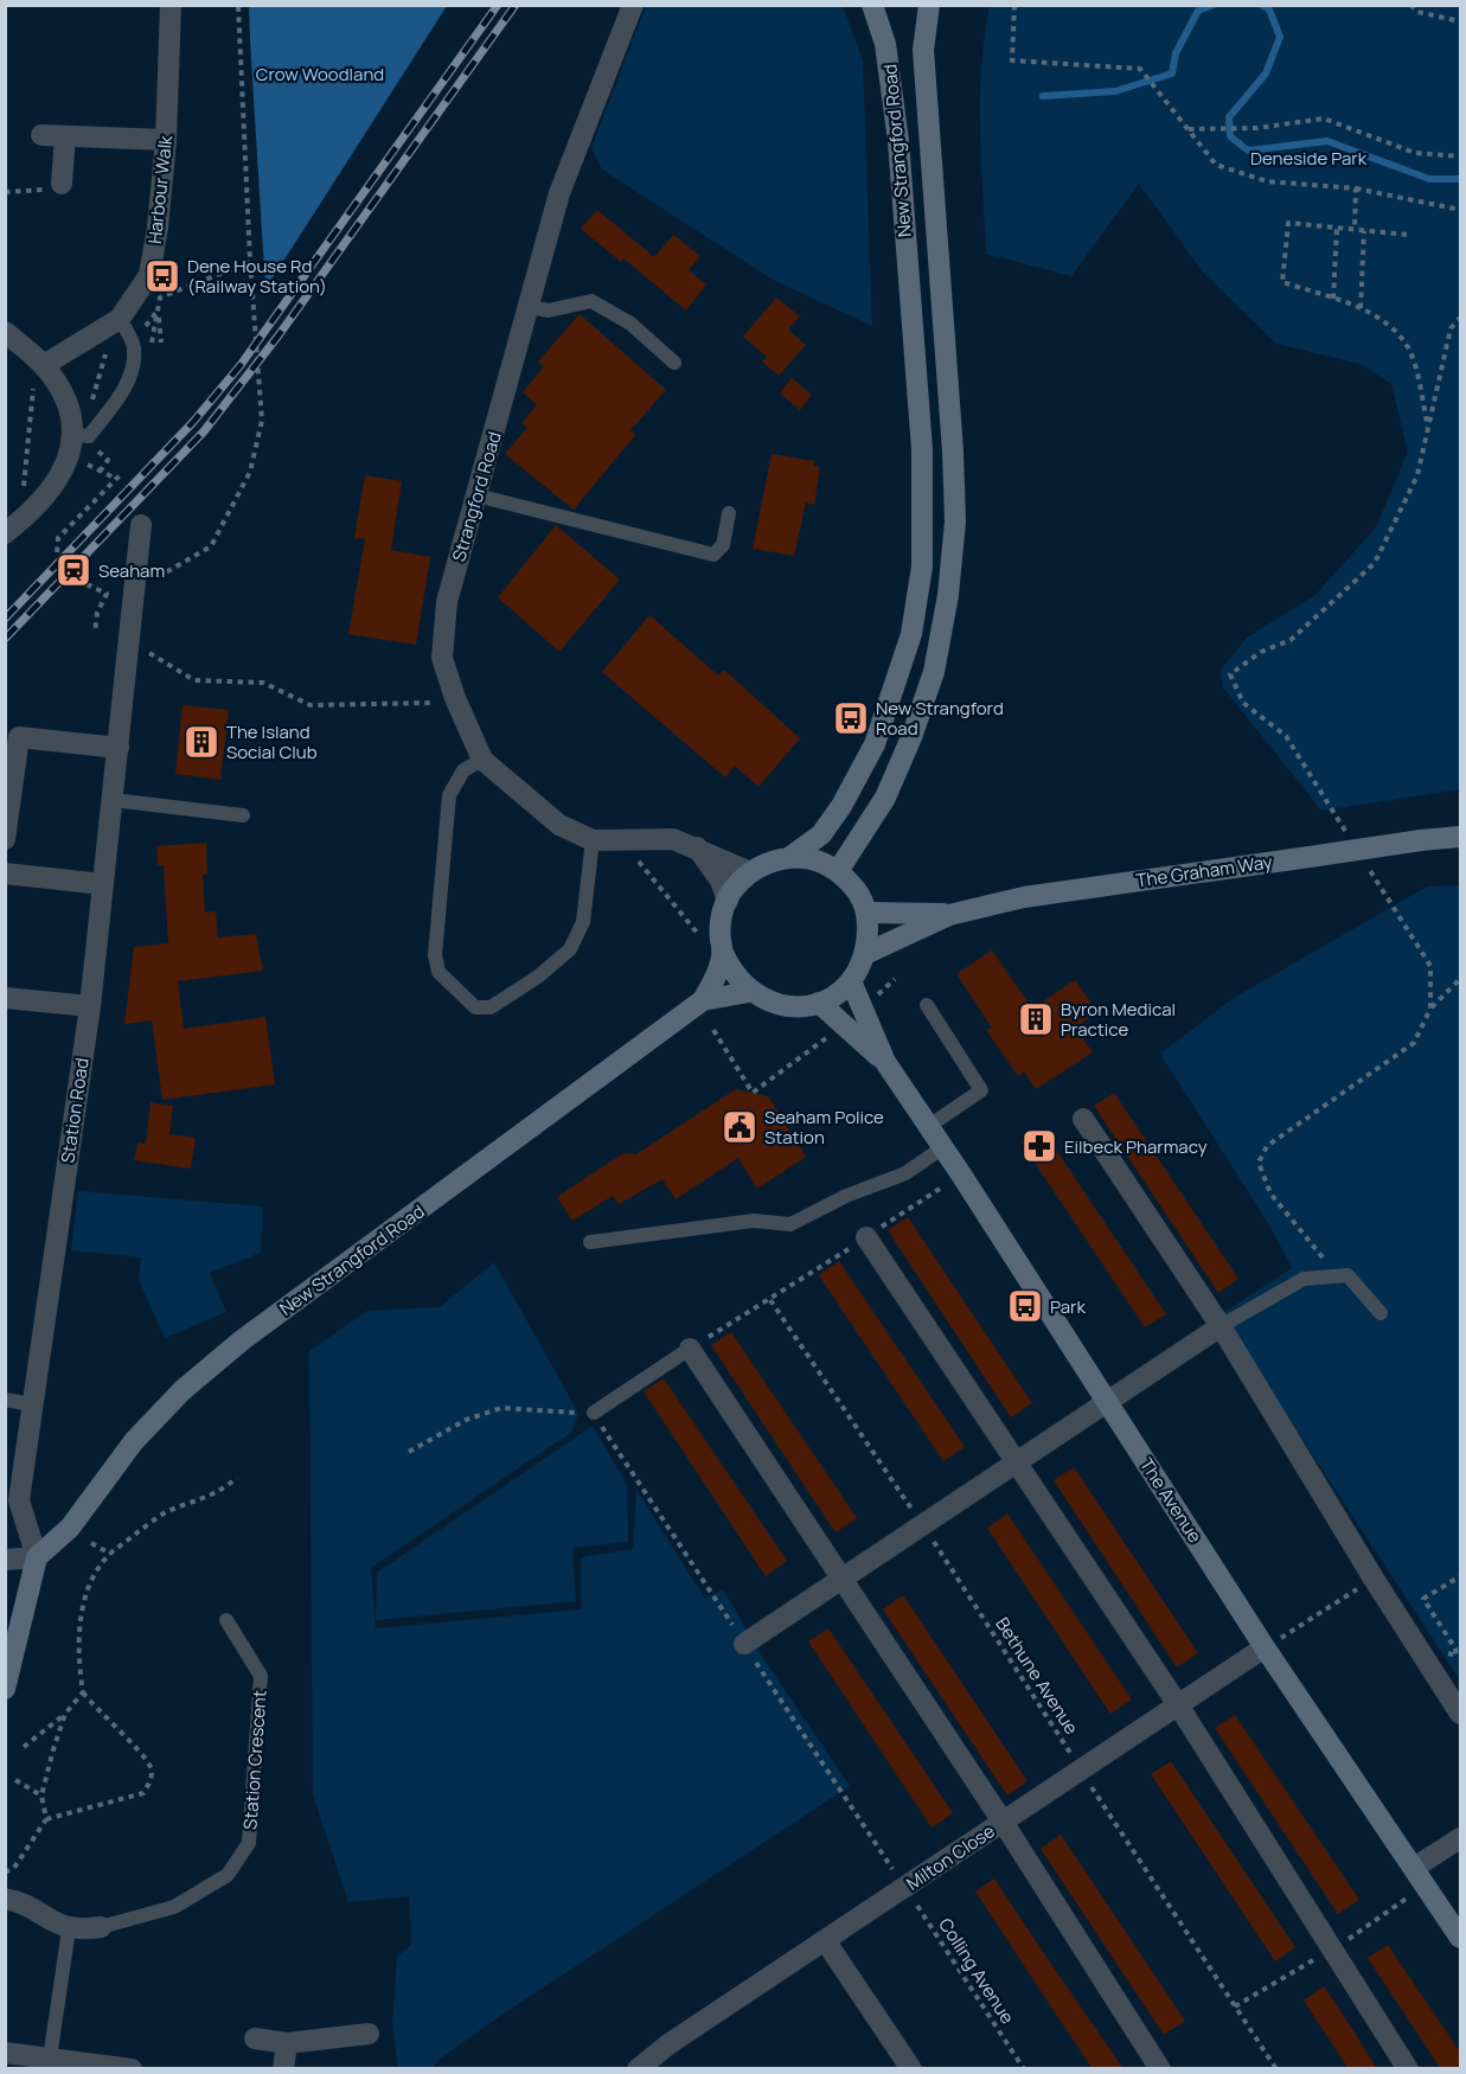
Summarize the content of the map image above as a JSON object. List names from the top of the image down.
{
  "streets": {
    "main road": ["New Strangford Road", "The Graham Way", "The Avenue"],
    "street": [
      "Harbour Walk",
      "Strangford Road",
      "Station Road",
      "Station Crescent",
      "Milton Close"
    ],
    "path": ["Bethune Avenue", "Colling Avenue"]
  },
  "crossings": [
    ["New Strangford Road", "Strangford Road"],
    ["New Strangford Road", "The Graham Way"],
    ["New Strangford Road", "Station Road"],
    ["New Strangford Road", "The Avenue"],
    ["Strangford Road", "The Graham Way"],
    ["Strangford Road", "The Avenue"],
    ["The Graham Way", "The Avenue"],
    ["The Avenue", "Milton Close"],
    ["Bethune Avenue", "Milton Close"],
    ["Milton Close", "Colling Avenue"]
  ],
  "parks": ["Crow Woodland", "Deneside Park"],
  "places": {
    "bus stop": ["Dene House Rd (Railway Station)", "New Strangford Road", "Park"],
    "station": ["Seaham"],
    "building": ["The Island Social Club", "Byron Medical Practice"],
    "public building": ["Seaham Police Station"],
    "pharmacy": ["Eilbeck Pharmacy"]
  }
}
